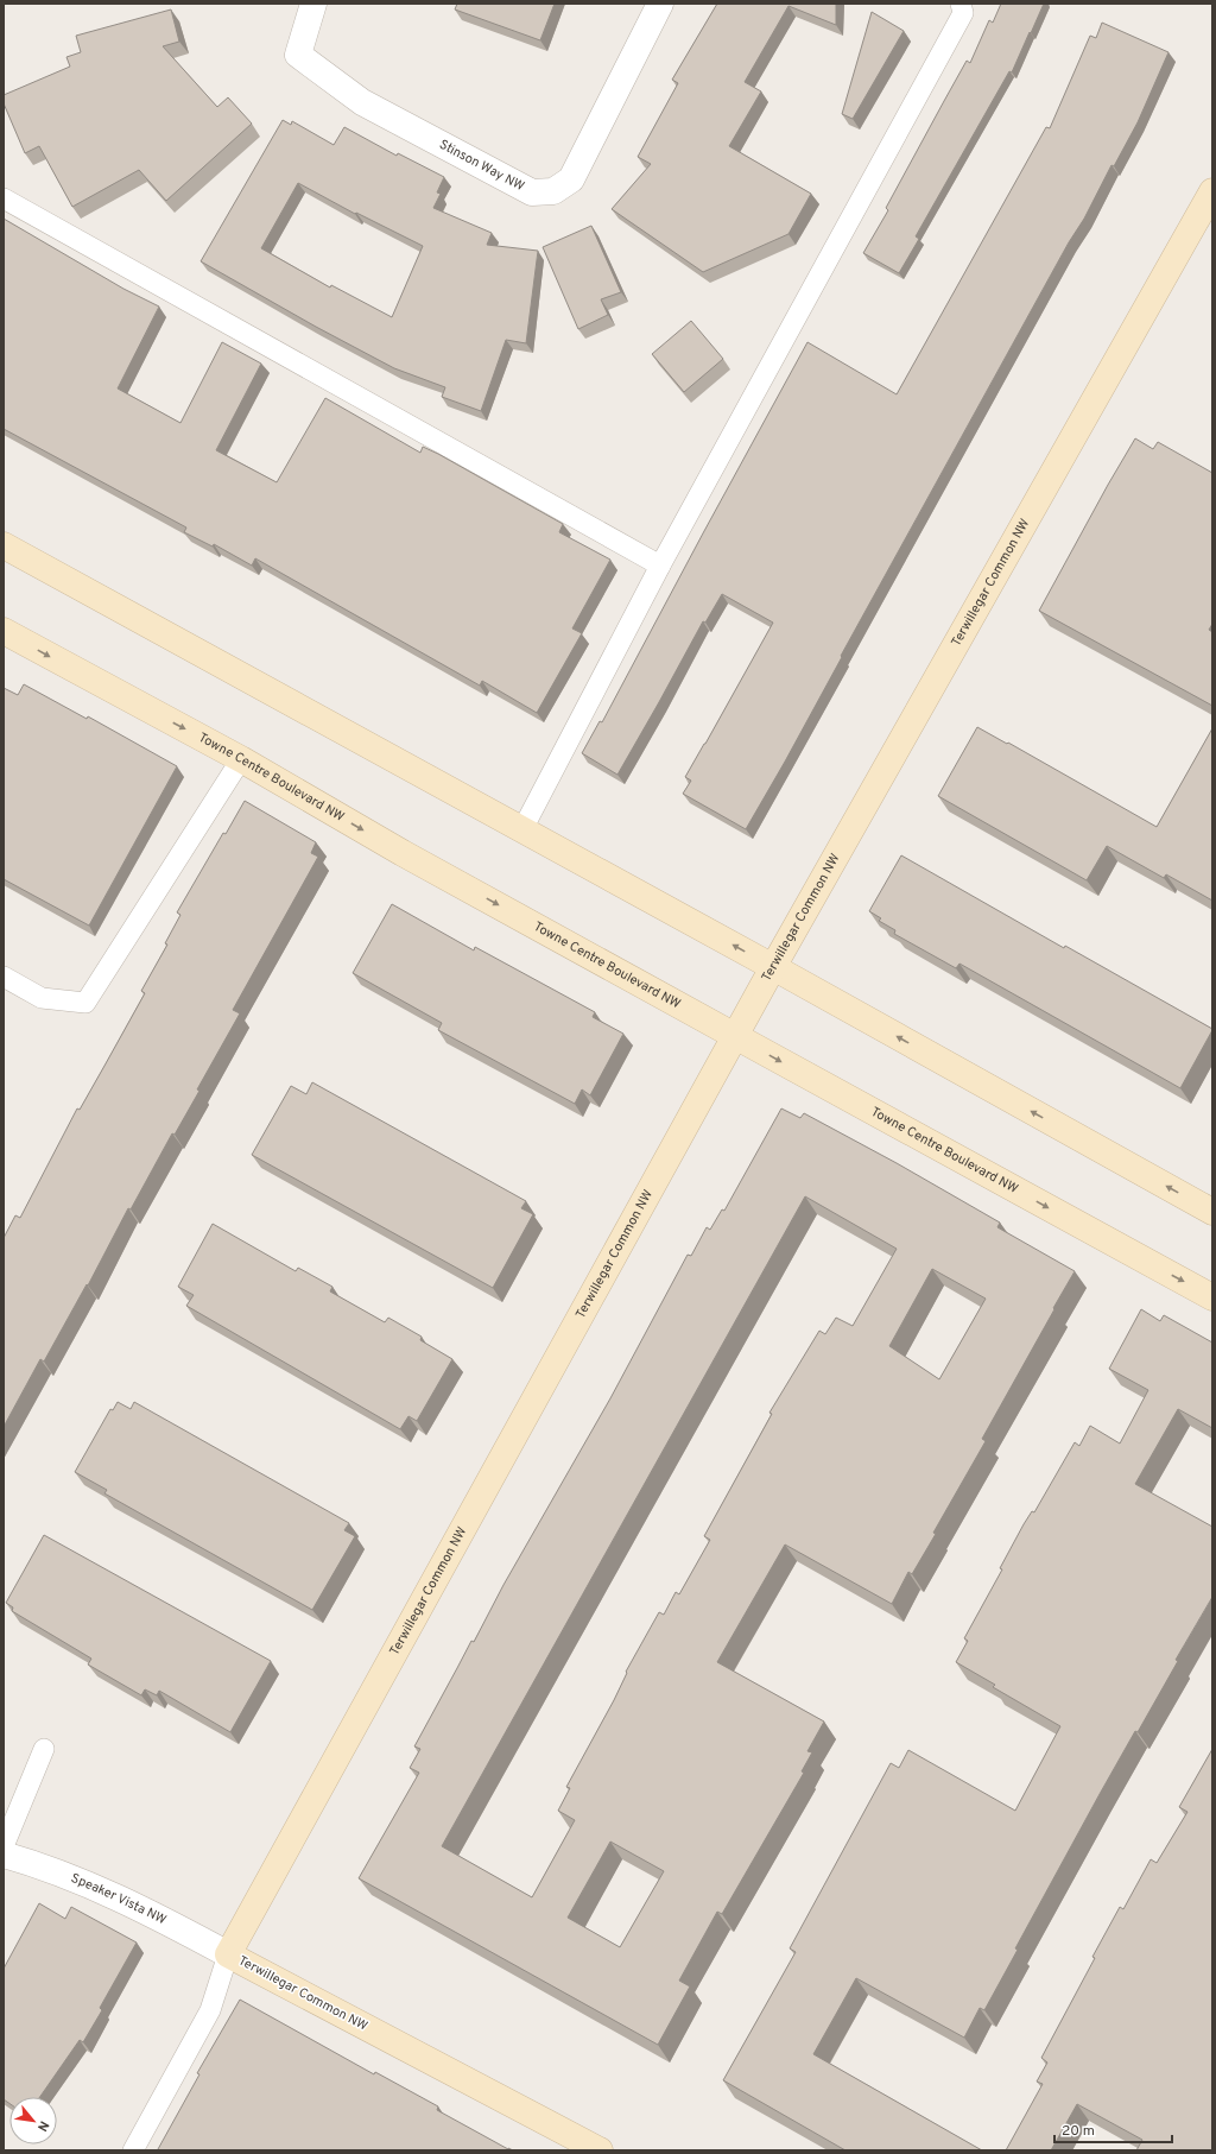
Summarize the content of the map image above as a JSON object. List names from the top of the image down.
{
  "streets": {
    "street": [
      "Stinson Way NW",
      "Terwillegar Common NW",
      "Towne Centre Boulevard NW",
      "Speaker Vista NW"
    ]
  },
  "crossings": [
    ["Terwillegar Common NW", "Towne Centre Boulevard NW"],
    ["Terwillegar Common NW", "Speaker Vista NW"]
  ],
  "scale_bar": "20 m",
  "north": "bottom right"
}
